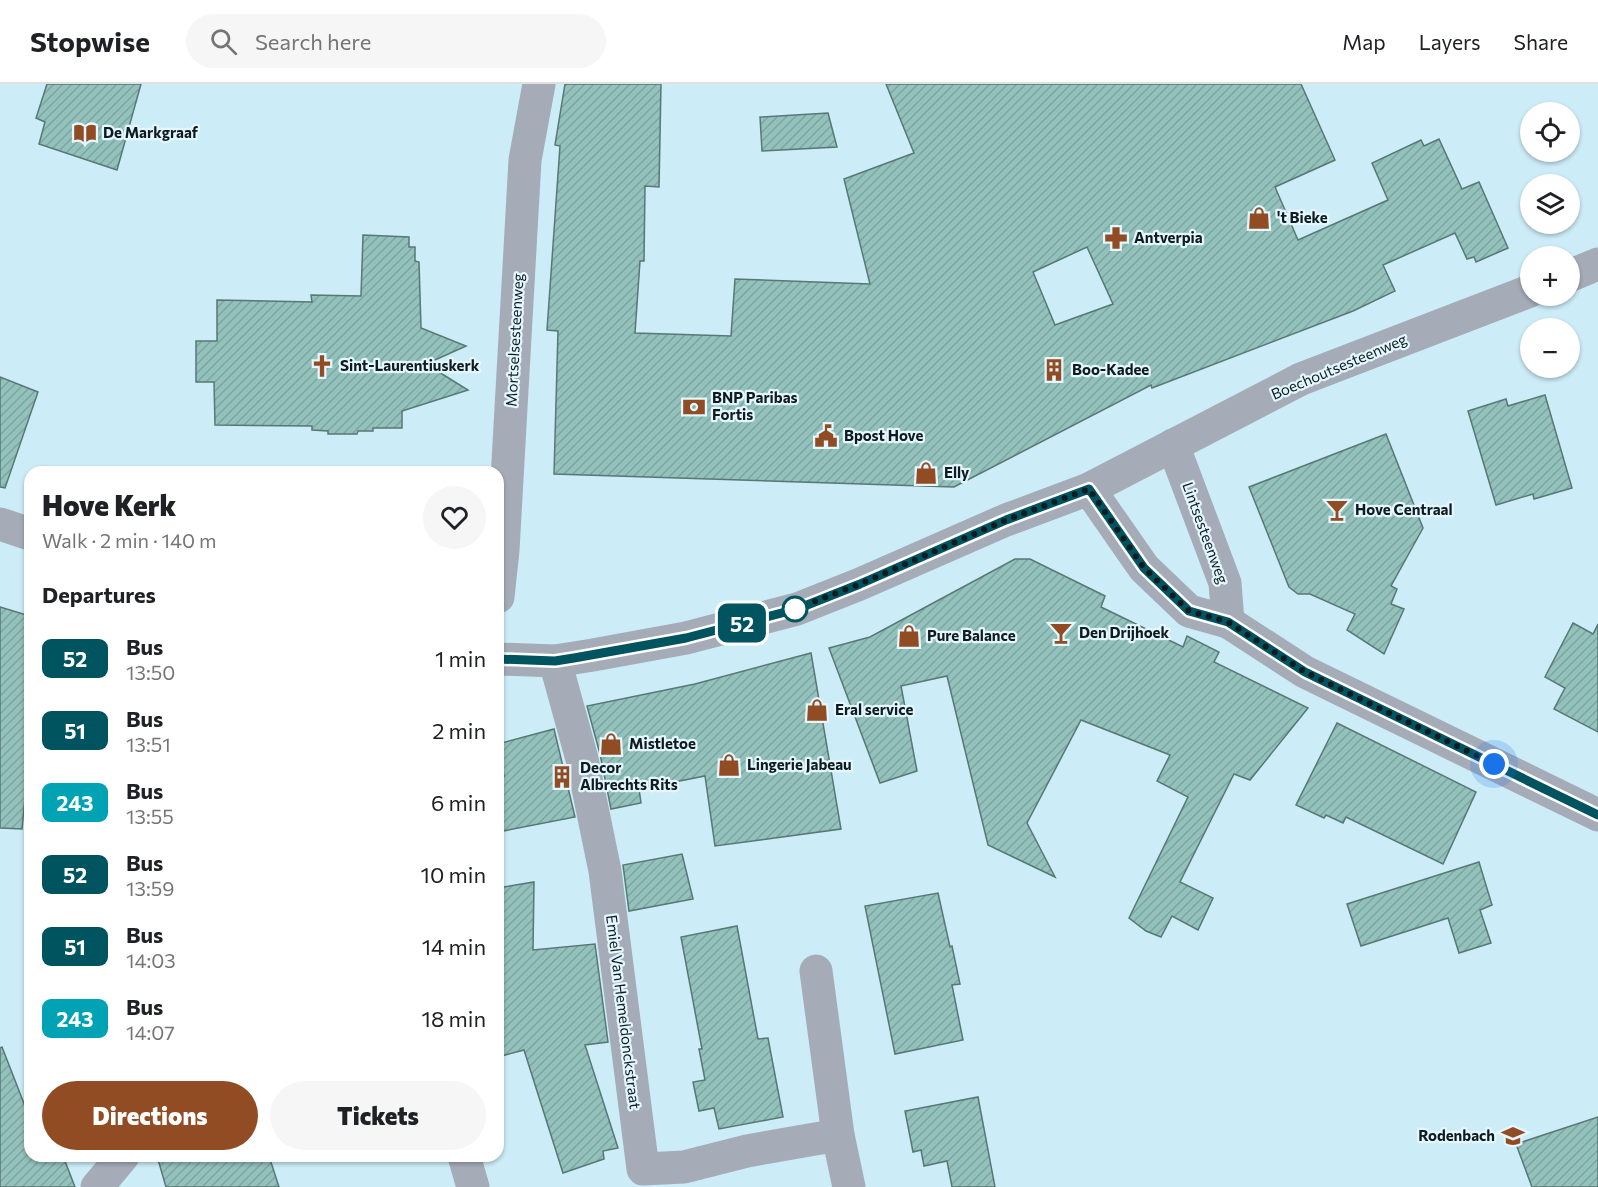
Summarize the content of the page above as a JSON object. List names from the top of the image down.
{
  "streets": {
    "street": [
      "Mortselsesteenweg",
      "Boechoutsesteenweg",
      "Lintsesteenweg",
      "Emiel Van Hemeldonckstraat"
    ]
  },
  "crossings": [
    ["Boechoutsesteenweg", "Lintsesteenweg"],
    ["Boechoutsesteenweg", "Emiel Van Hemeldonckstraat"]
  ],
  "places": {
    "library": ["De Markgraaf"],
    "shop": [
      "'t Bieke",
      "Elly",
      "Pure Balance",
      "Eral service",
      "Mistletoe",
      "Lingerie Jabeau"
    ],
    "pharmacy": ["Antverpia"],
    "church": ["Sint-Laurentiuskerk"],
    "building": ["Boo-Kadee", "Decor Albrechts Rits"],
    "bank": ["BNP Paribas Fortis"],
    "public building": ["Bpost Hove"],
    "bar": ["Hove Centraal", "Den Drijhoek"],
    "school or university": ["Rodenbach"]
  },
  "lines": ["bus line 52"],
  "page": {
    "header": "Stopwise",
    "search": "Search here",
    "nav": ["Map", "Layers", "Share"],
    "on_map": "52",
    "map_buttons": ["+", "−"],
    "heading": [
      ["Hove Kerk", "Walk · 2 min · 140 m"],
      "Departures"
    ],
    "list": [
      {
        "mark": "52",
        "name": "Bus",
        "note": "13:50",
        "value": "1 min"
      },
      {
        "mark": "51",
        "name": "Bus",
        "note": "13:51",
        "value": "2 min"
      },
      {
        "mark": "243",
        "name": "Bus",
        "note": "13:55",
        "value": "6 min"
      },
      {
        "mark": "52",
        "name": "Bus",
        "note": "13:59",
        "value": "10 min"
      },
      {
        "mark": "51",
        "name": "Bus",
        "note": "14:03",
        "value": "14 min"
      },
      {
        "mark": "243",
        "name": "Bus",
        "note": "14:07",
        "value": "18 min"
      }
    ],
    "buttons": ["Directions", "Tickets"]
  }
}
